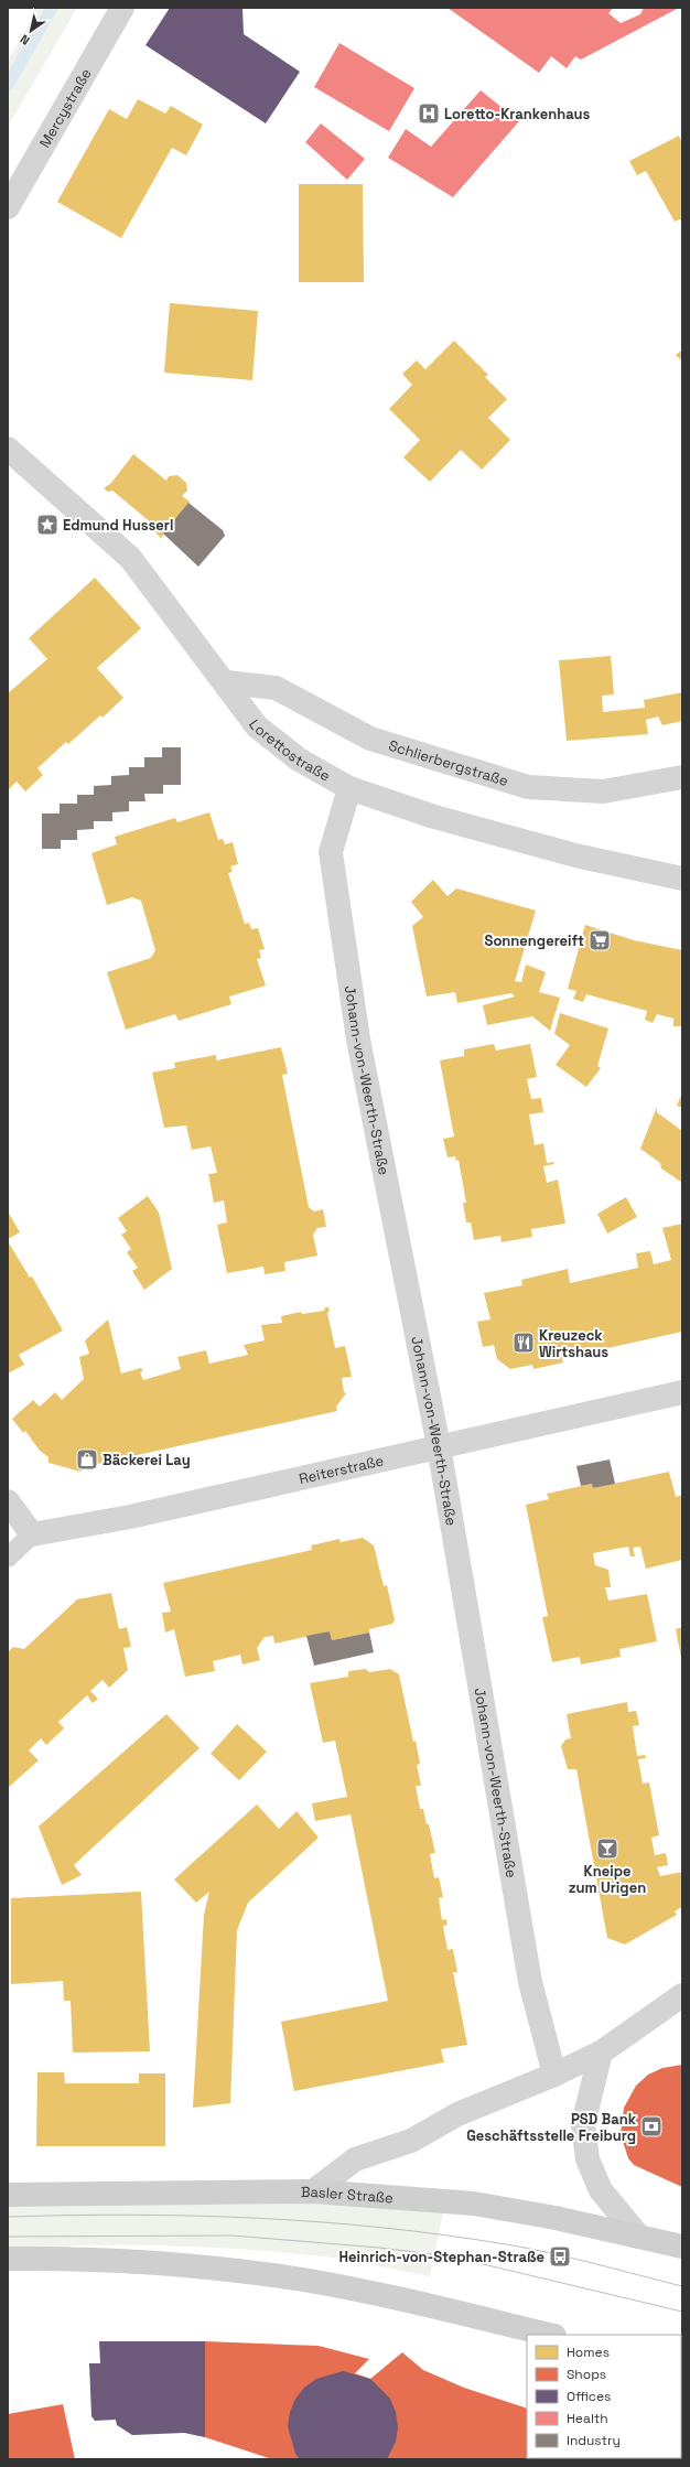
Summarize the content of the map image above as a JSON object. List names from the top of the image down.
{
  "streets": {
    "main road": ["Basler Straße"],
    "street": [
      "Mercystraße",
      "Lorettostraße",
      "Schlierbergstraße",
      "Johann-von-Weerth-Straße",
      "Reiterstraße"
    ]
  },
  "crossings": [
    ["Lorettostraße", "Schlierbergstraße"],
    ["Lorettostraße", "Johann-von-Weerth-Straße"],
    ["Johann-von-Weerth-Straße", "Reiterstraße"]
  ],
  "places": {
    "hospital": ["Loretto-Krankenhaus"],
    "place": ["Edmund Husserl"],
    "supermarket": ["Sonnengereift"],
    "restaurant": ["Kreuzeck Wirtshaus"],
    "shop": ["Bäckerei Lay"],
    "bar": ["Kneipe zum Urigen"],
    "bank": ["PSD Bank Geschäftsstelle Freiburg"],
    "bus stop": ["Heinrich-von-Stephan-Straße"]
  },
  "legend": [
    "Homes",
    "Shops",
    "Offices",
    "Health",
    "Industry"
  ],
  "north": "bottom left"
}
